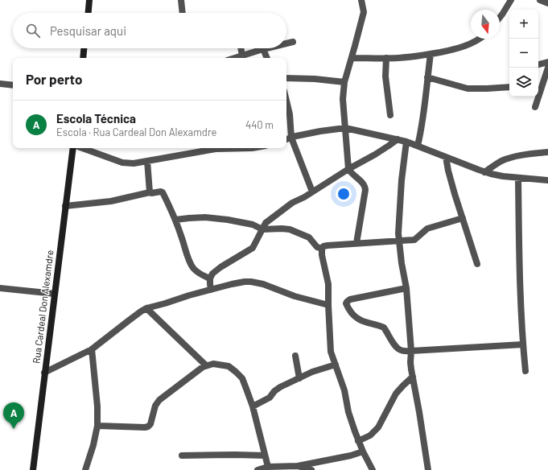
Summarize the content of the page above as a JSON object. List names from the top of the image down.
{
  "streets": {
    "main road": ["Rua Cardeal Don Alexamdre"]
  },
  "north": "bottom",
  "page": {
    "map_buttons": ["+", "−"],
    "search": "Pesquisar aqui",
    "heading": "Por perto",
    "list": [
      {
        "mark": "A",
        "name": "Escola Técnica",
        "note": "Escola · Rua Cardeal Don Alexamdre",
        "value": "440 m"
      }
    ],
    "pins": "A"
  }
}
